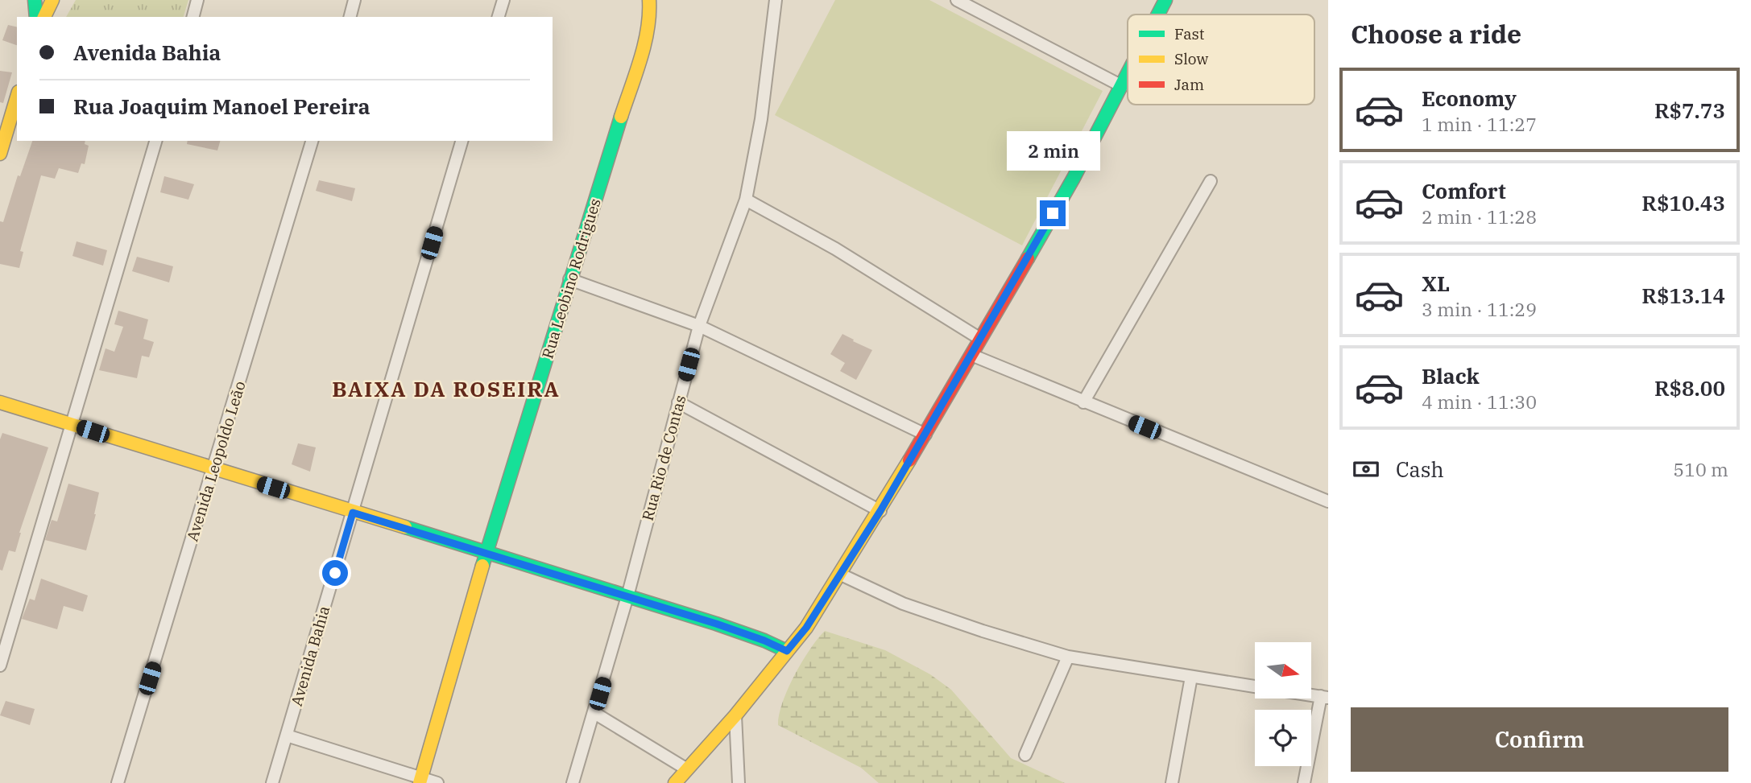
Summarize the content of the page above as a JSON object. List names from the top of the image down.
{
  "streets": {
    "street": [
      "Rua Leobino Rodrigues",
      "Rua Rio de Contas",
      "Avenida Leopoldo Leão",
      "Avenida Bahia"
    ]
  },
  "districts": ["BAIXA DA ROSEIRA"],
  "legend": ["Fast", "Slow", "Jam"],
  "north": "right",
  "page": {
    "heading": "Choose a ride",
    "banner": ["Avenida Bahia", "Rua Joaquim Manoel Pereira"],
    "list": [
      {
        "name": "Economy",
        "note": "1 min · 11:27",
        "value": "R$7.73"
      },
      {
        "name": "Comfort",
        "note": "2 min · 11:28",
        "value": "R$10.43"
      },
      {
        "name": "XL",
        "note": "3 min · 11:29",
        "value": "R$13.14"
      },
      {
        "name": "Black",
        "note": "4 min · 11:30",
        "value": "R$8.00"
      }
    ],
    "bubble": "2 min",
    "pay": ["Cash", "510 m"],
    "buttons": "Confirm"
  }
}
